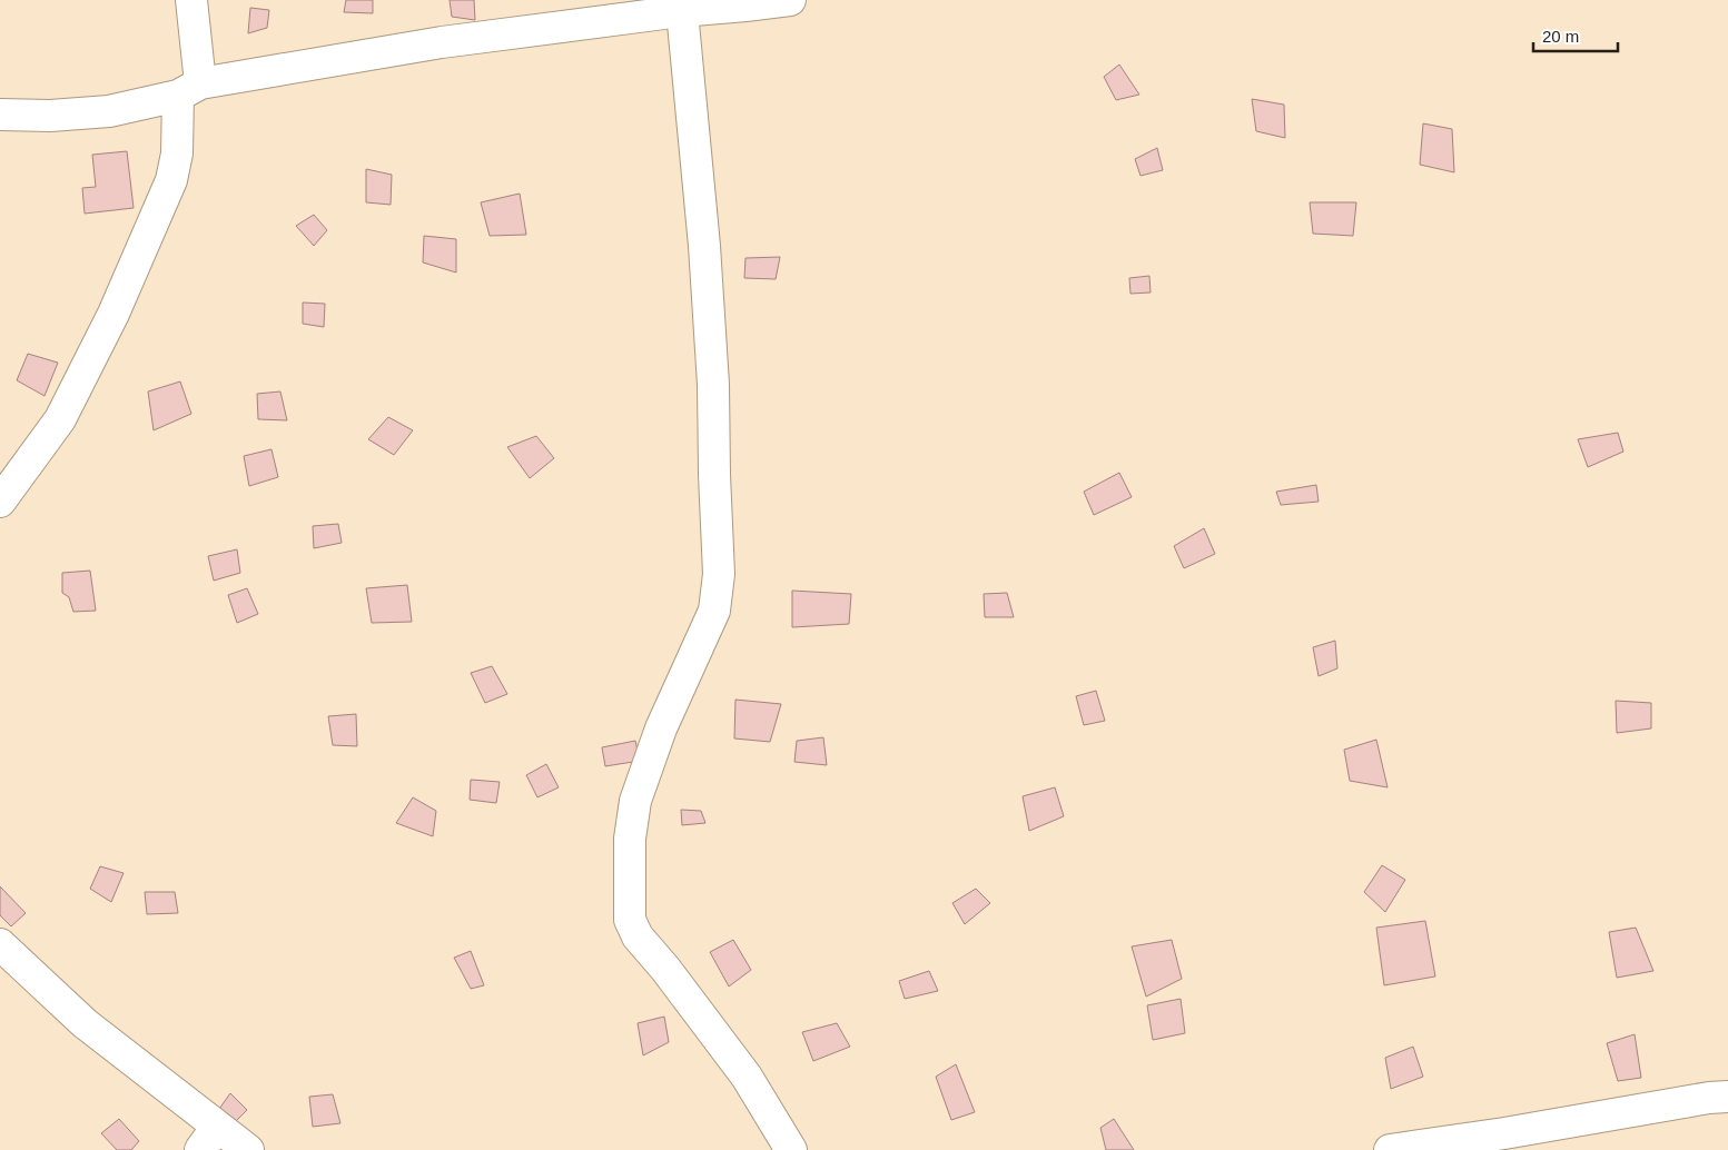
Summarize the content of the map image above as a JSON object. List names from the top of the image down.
{
  "scale_bar": "20 m"
}
